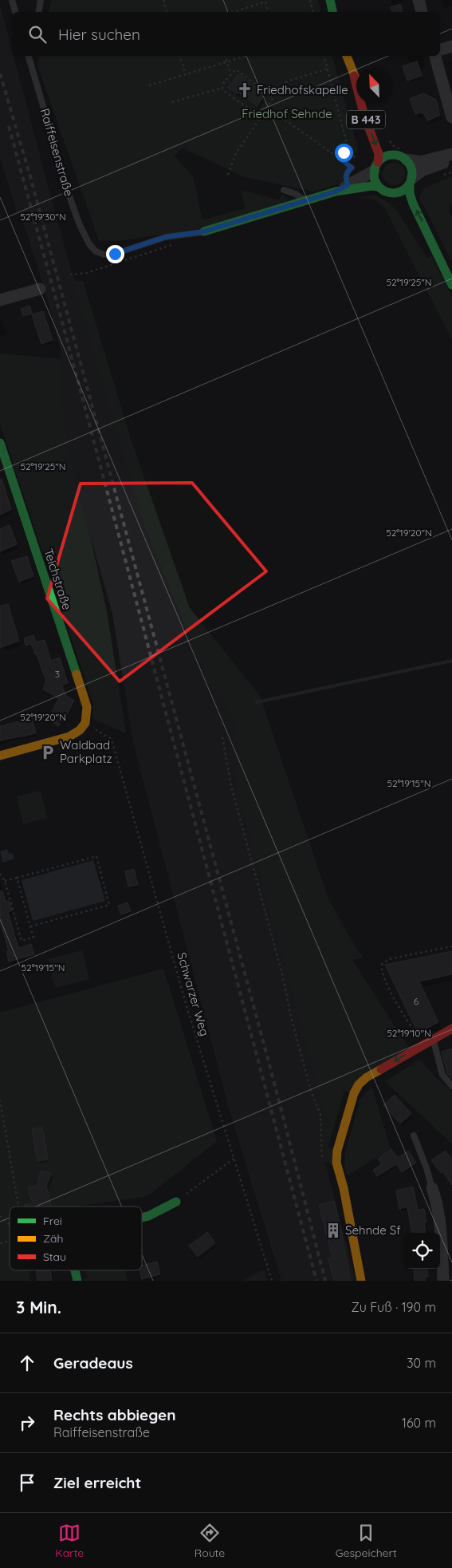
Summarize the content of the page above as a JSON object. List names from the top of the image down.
{
  "streets": {
    "street": ["B 443", "Raiffeisenstraße", "Teichstraße"],
    "path": ["Schwarzer Weg"]
  },
  "crossings": [
    ["B 443", "Raiffeisenstraße"],
    ["Teichstraße", "Schwarzer Weg"]
  ],
  "parks": ["Friedhof Sehnde"],
  "places": {
    "church": ["Friedhofskapelle"],
    "parking": ["Waldbad Parkplatz"],
    "building": ["Sehnde Sf"]
  },
  "house_numbers": ["3", "6"],
  "legend": ["Frei", "Zäh", "Stau"],
  "north": "top left",
  "page": {
    "search": "Hier suchen",
    "heading": ["3 Min.", "Zu Fuß · 190 m"],
    "list": [
      ["Geradeaus", "30 m"],
      ["Rechts abbiegen", "Raiffeisenstraße", "160 m"],
      "Ziel erreicht"
    ],
    "nav": ["Karte", "Route", "Gespeichert"]
  },
  "coordinates": [
    "52°19'30\"N",
    "52°19'25\"N",
    "52°19'20\"N",
    "52°19'15\"N",
    "52°19'10\"N"
  ]
}
